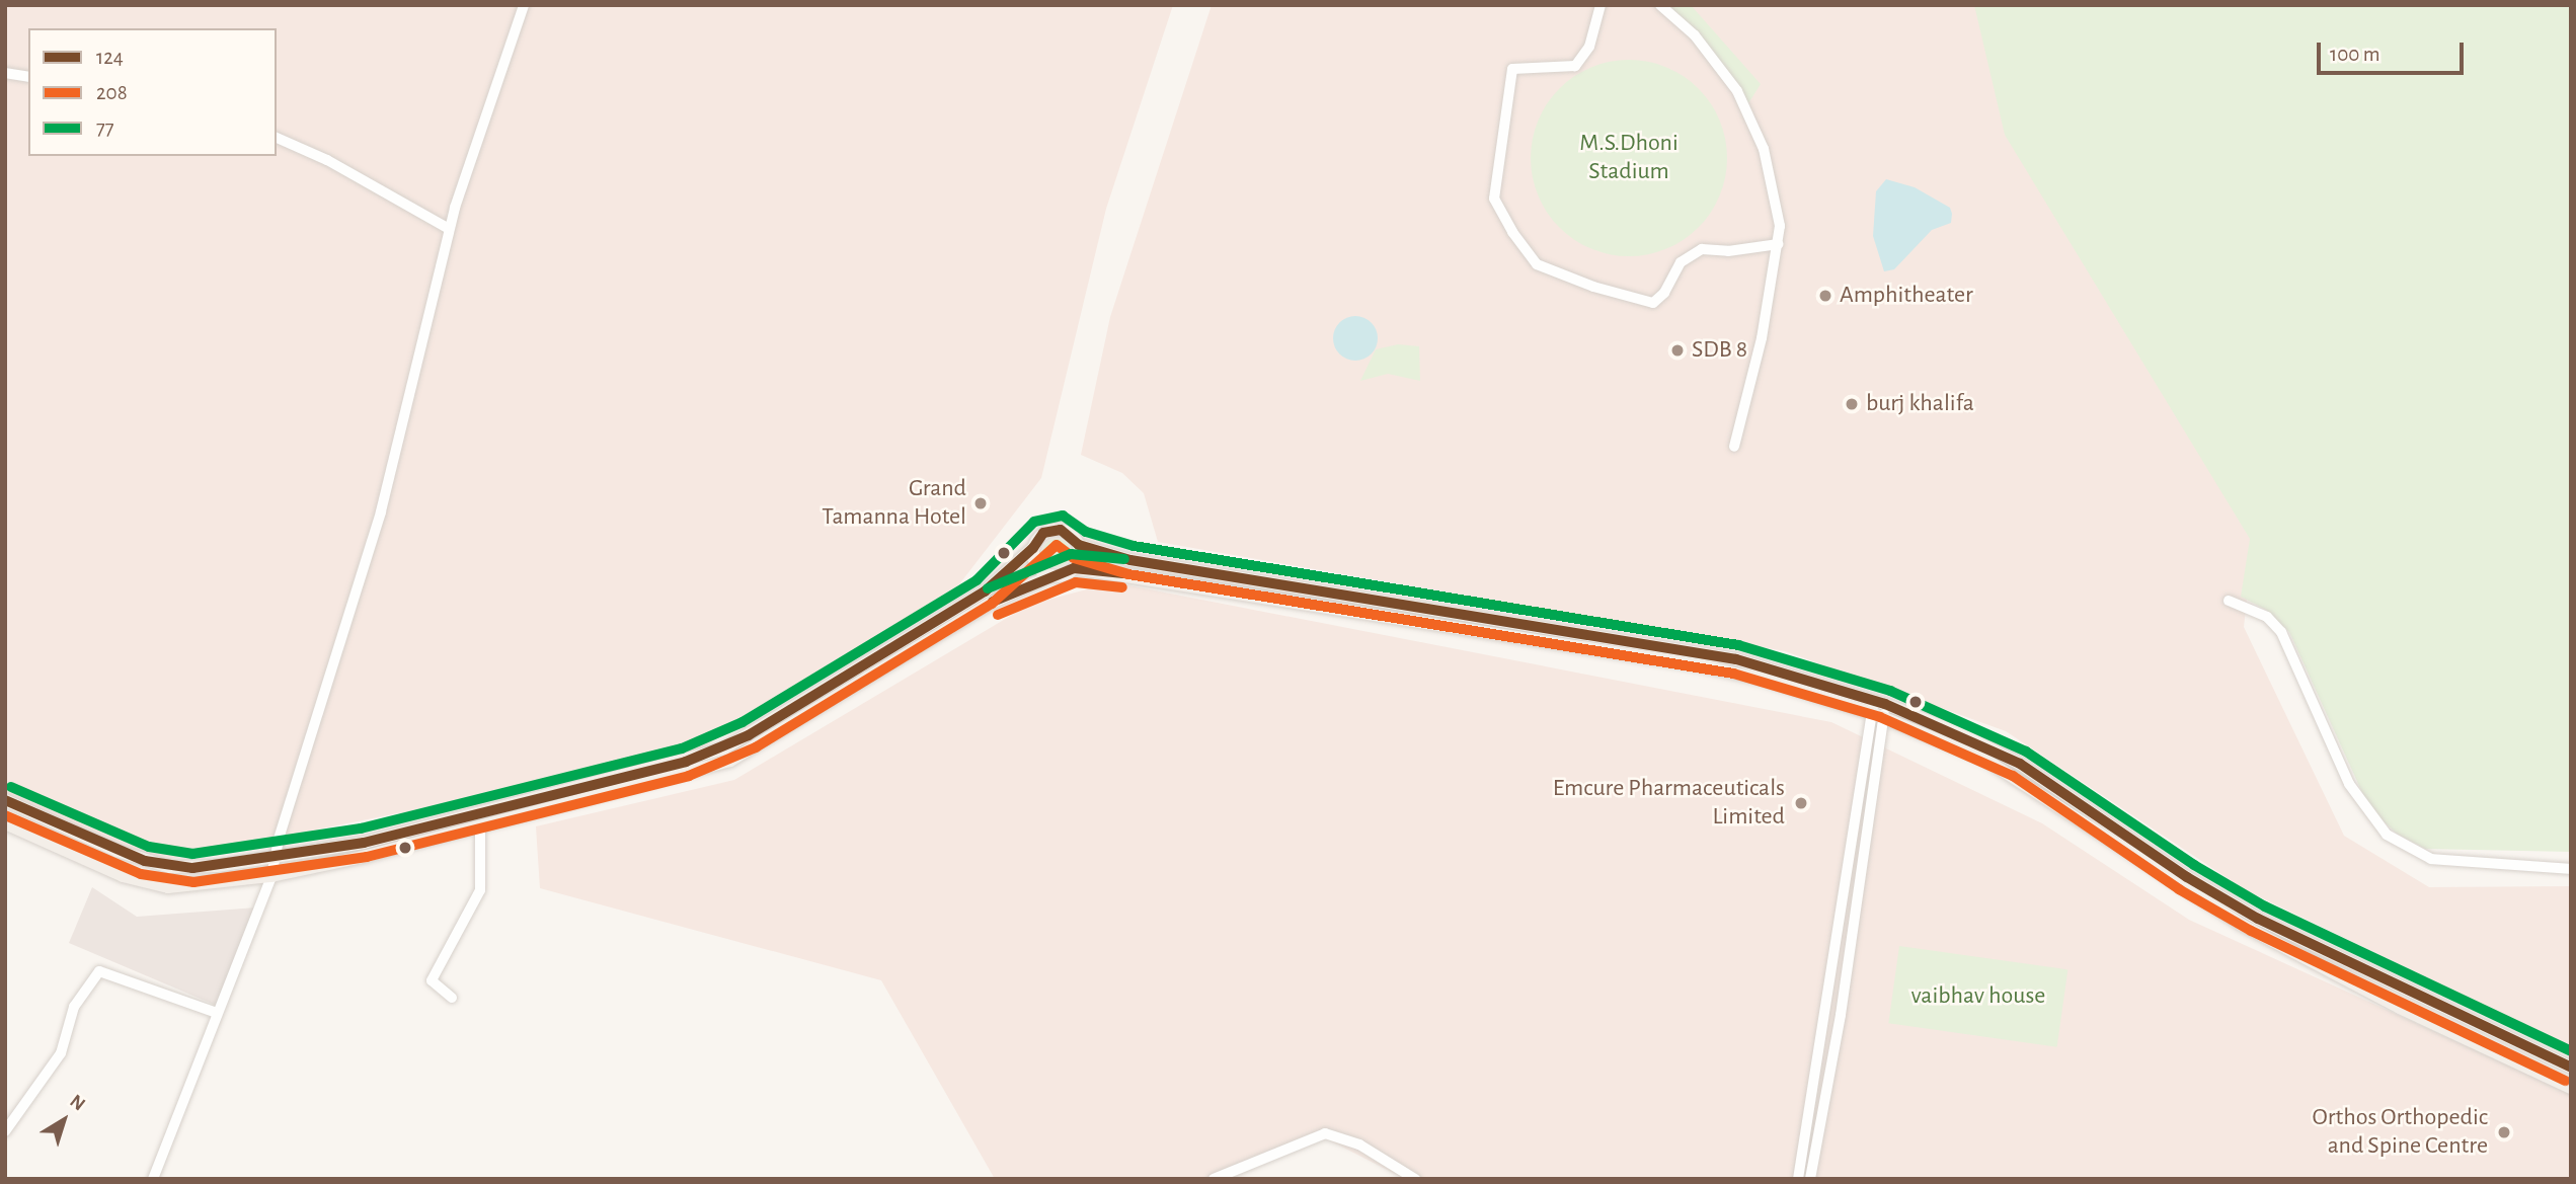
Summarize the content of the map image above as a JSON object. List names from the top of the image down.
{
  "parks": ["M.S.Dhoni Stadium", "vaibhav house"],
  "places": [
    "Amphitheater",
    "SDB 8",
    "burj khalifa",
    "Grand Tamanna Hotel",
    "Emcure Pharmaceuticals Limited",
    "Orthos Orthopedic and Spine Centre"
  ],
  "lines": ["transit line 77", "transit line 124", "transit line 208"],
  "legend": ["124", "208", "77"],
  "scale_bar": "100 m",
  "north": "top right"
}
